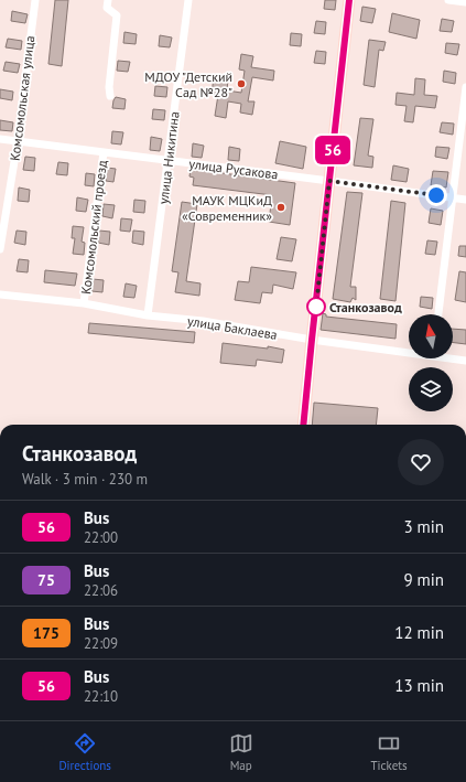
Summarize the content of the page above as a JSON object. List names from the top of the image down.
{
  "streets": {
    "street": [
      "Комсомольская улица",
      "улица Никитина",
      "улица Русакова",
      "Комсомольский проезд",
      "улица Баклаева"
    ]
  },
  "crossings": [
    ["Комсомольская улица", "улица Русакова"],
    ["улица Никитина", "улица Русакова"],
    ["улица Никитина", "улица Баклаева"],
    ["улица Русакова", "Комсомольский проезд"],
    ["Комсомольский проезд", "улица Баклаева"]
  ],
  "places": ["МДОУ \"Детский Сад №28\"", "МАУК МЦКиД «Современник»", "Станкозавод"],
  "lines": ["bus line 56"],
  "north": "top",
  "page": {
    "on_map": "56",
    "heading": ["Станкозавод", "Walk · 3 min · 230 m"],
    "list": [
      {
        "mark": "56",
        "name": "Bus",
        "note": "22:00",
        "value": "3 min"
      },
      {
        "mark": "75",
        "name": "Bus",
        "note": "22:06",
        "value": "9 min"
      },
      {
        "mark": "175",
        "name": "Bus",
        "note": "22:09",
        "value": "12 min"
      },
      {
        "mark": "56",
        "name": "Bus",
        "note": "22:10",
        "value": "13 min"
      }
    ],
    "tabs": ["Directions", "Map", "Tickets"]
  }
}
